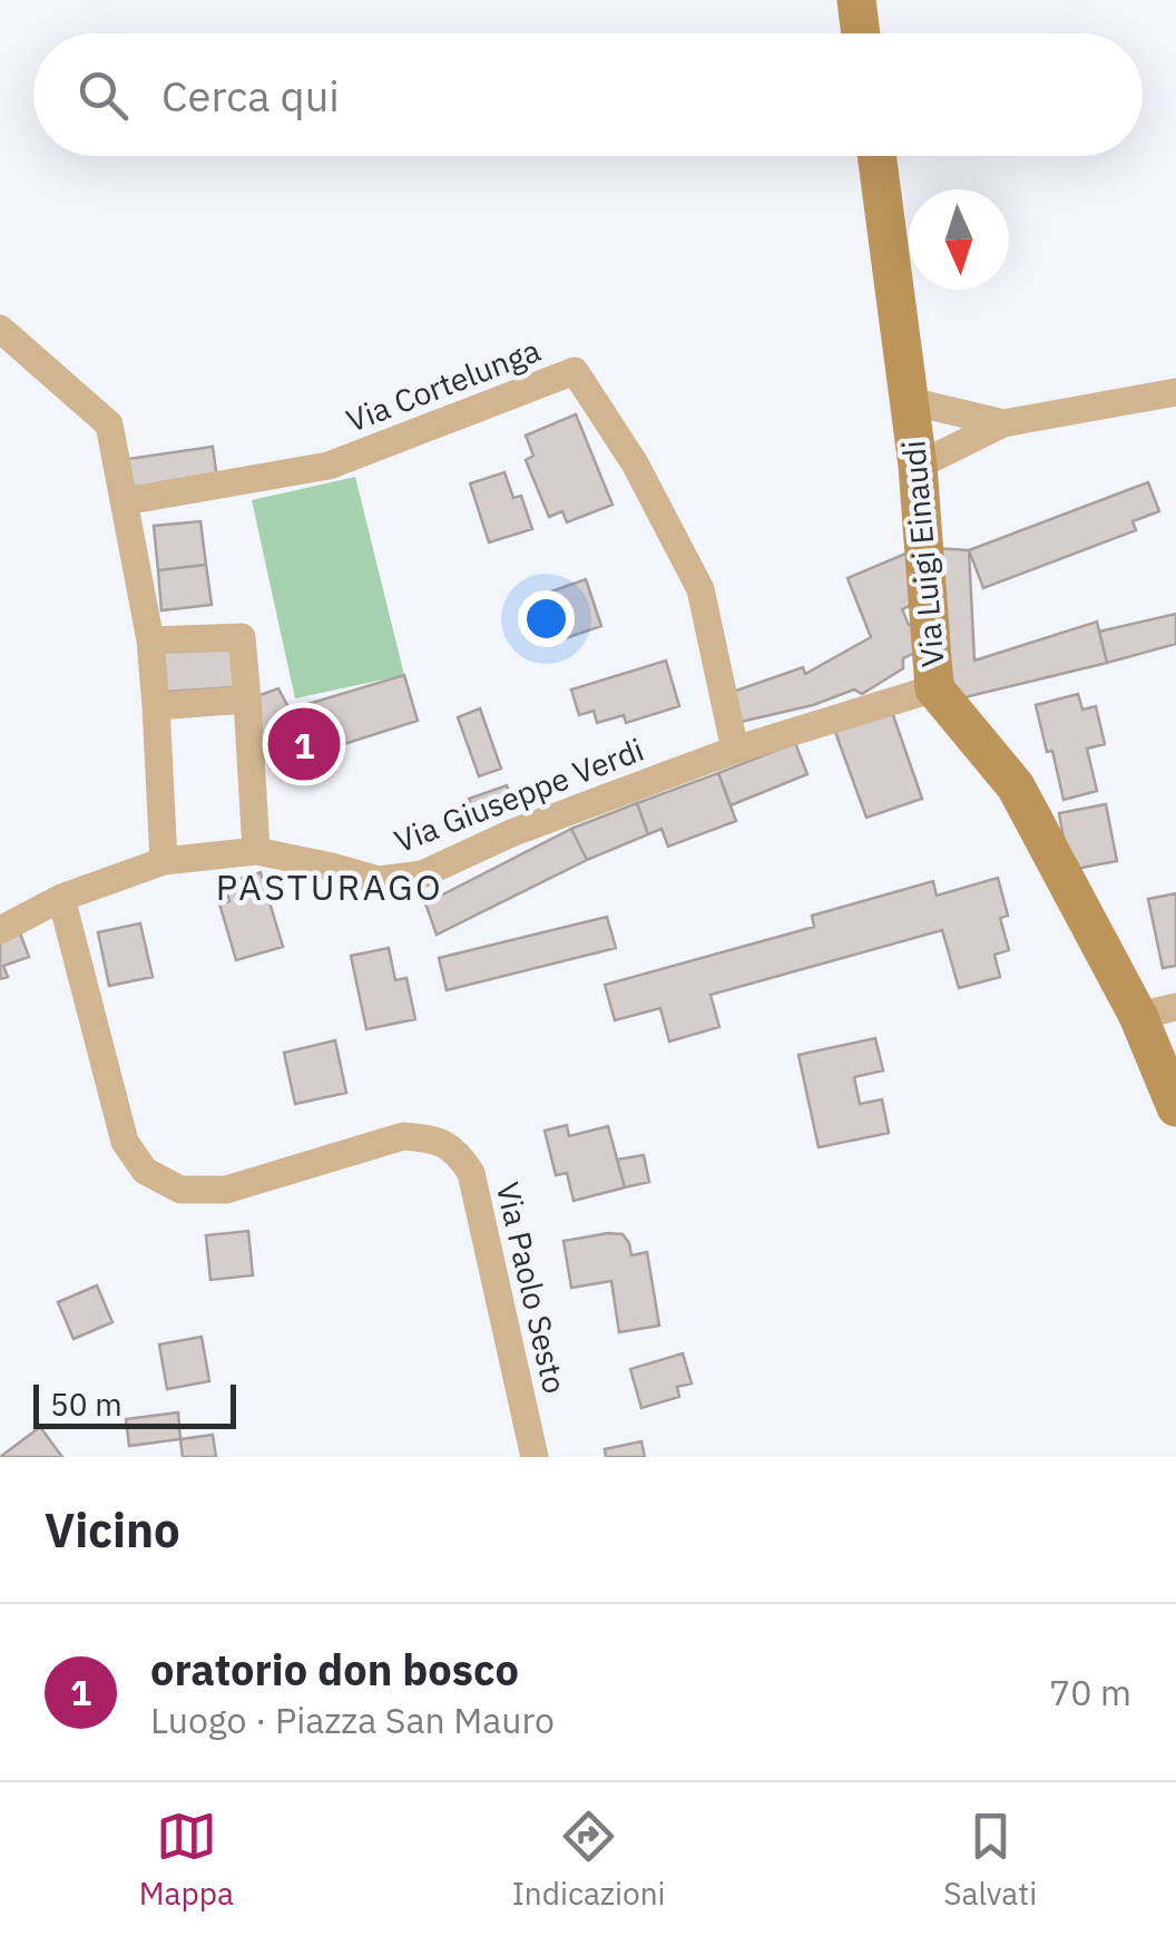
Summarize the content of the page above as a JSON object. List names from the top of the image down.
{
  "streets": {
    "street": [
      "Via Cortelunga",
      "Via Luigi Einaudi",
      "Via Giuseppe Verdi",
      "Via Paolo Sesto"
    ]
  },
  "crossings": [
    ["Via Cortelunga", "Via Giuseppe Verdi"],
    ["Via Luigi Einaudi", "Via Giuseppe Verdi"],
    ["Via Giuseppe Verdi", "Via Paolo Sesto"]
  ],
  "districts": ["PASTURAGO"],
  "scale_bar": "50 m",
  "north": "bottom",
  "page": {
    "search": "Cerca qui",
    "pins": "1",
    "scale": "50 m",
    "heading": "Vicino",
    "list": [
      {
        "mark": "1",
        "name": "oratorio don bosco",
        "note": "Luogo · Piazza San Mauro",
        "value": "70 m"
      }
    ],
    "nav": ["Mappa", "Indicazioni", "Salvati"]
  }
}
